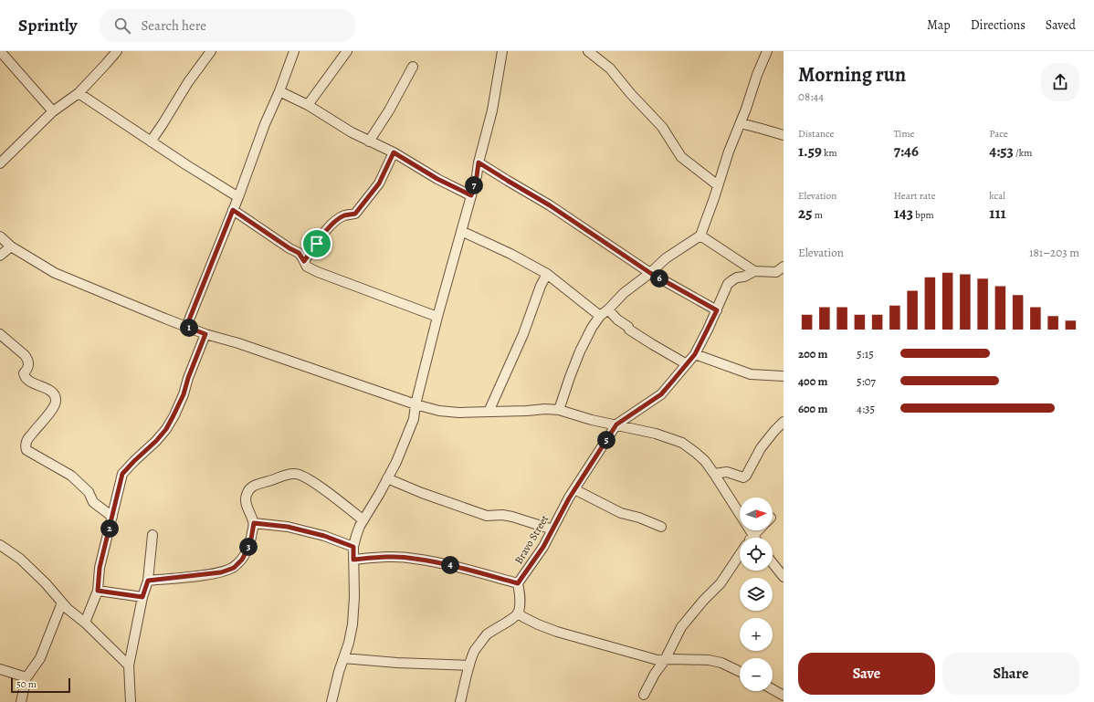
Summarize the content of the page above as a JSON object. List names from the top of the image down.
{
  "streets": {
    "street": ["Bravo Street"]
  },
  "scale_bar": "50 m",
  "north": "right",
  "page": {
    "header": "Sprintly",
    "search": "Search here",
    "nav": ["Map", "Directions", "Saved"],
    "heading": ["Morning run", "08:44"],
    "stats": [
      ["Distance", "1.59 km"],
      ["Time", "7:46"],
      ["Pace", "4:53 /km"],
      ["Elevation", "25 m"],
      ["Heart rate", "143 bpm"],
      ["kcal", "111"]
    ],
    "pins": [
      "7",
      "6",
      "1",
      "5",
      "2",
      "3",
      "4"
    ],
    "chart": ["Elevation", "181–203 m"],
    "list": [
      {
        "name": "200 m",
        "note": "5:15"
      },
      {
        "name": "400 m",
        "note": "5:07"
      },
      {
        "name": "600 m",
        "note": "4:35"
      }
    ],
    "map_buttons": ["+", "−"],
    "buttons": ["Save", "Share"],
    "scale": "50 m"
  }
}
